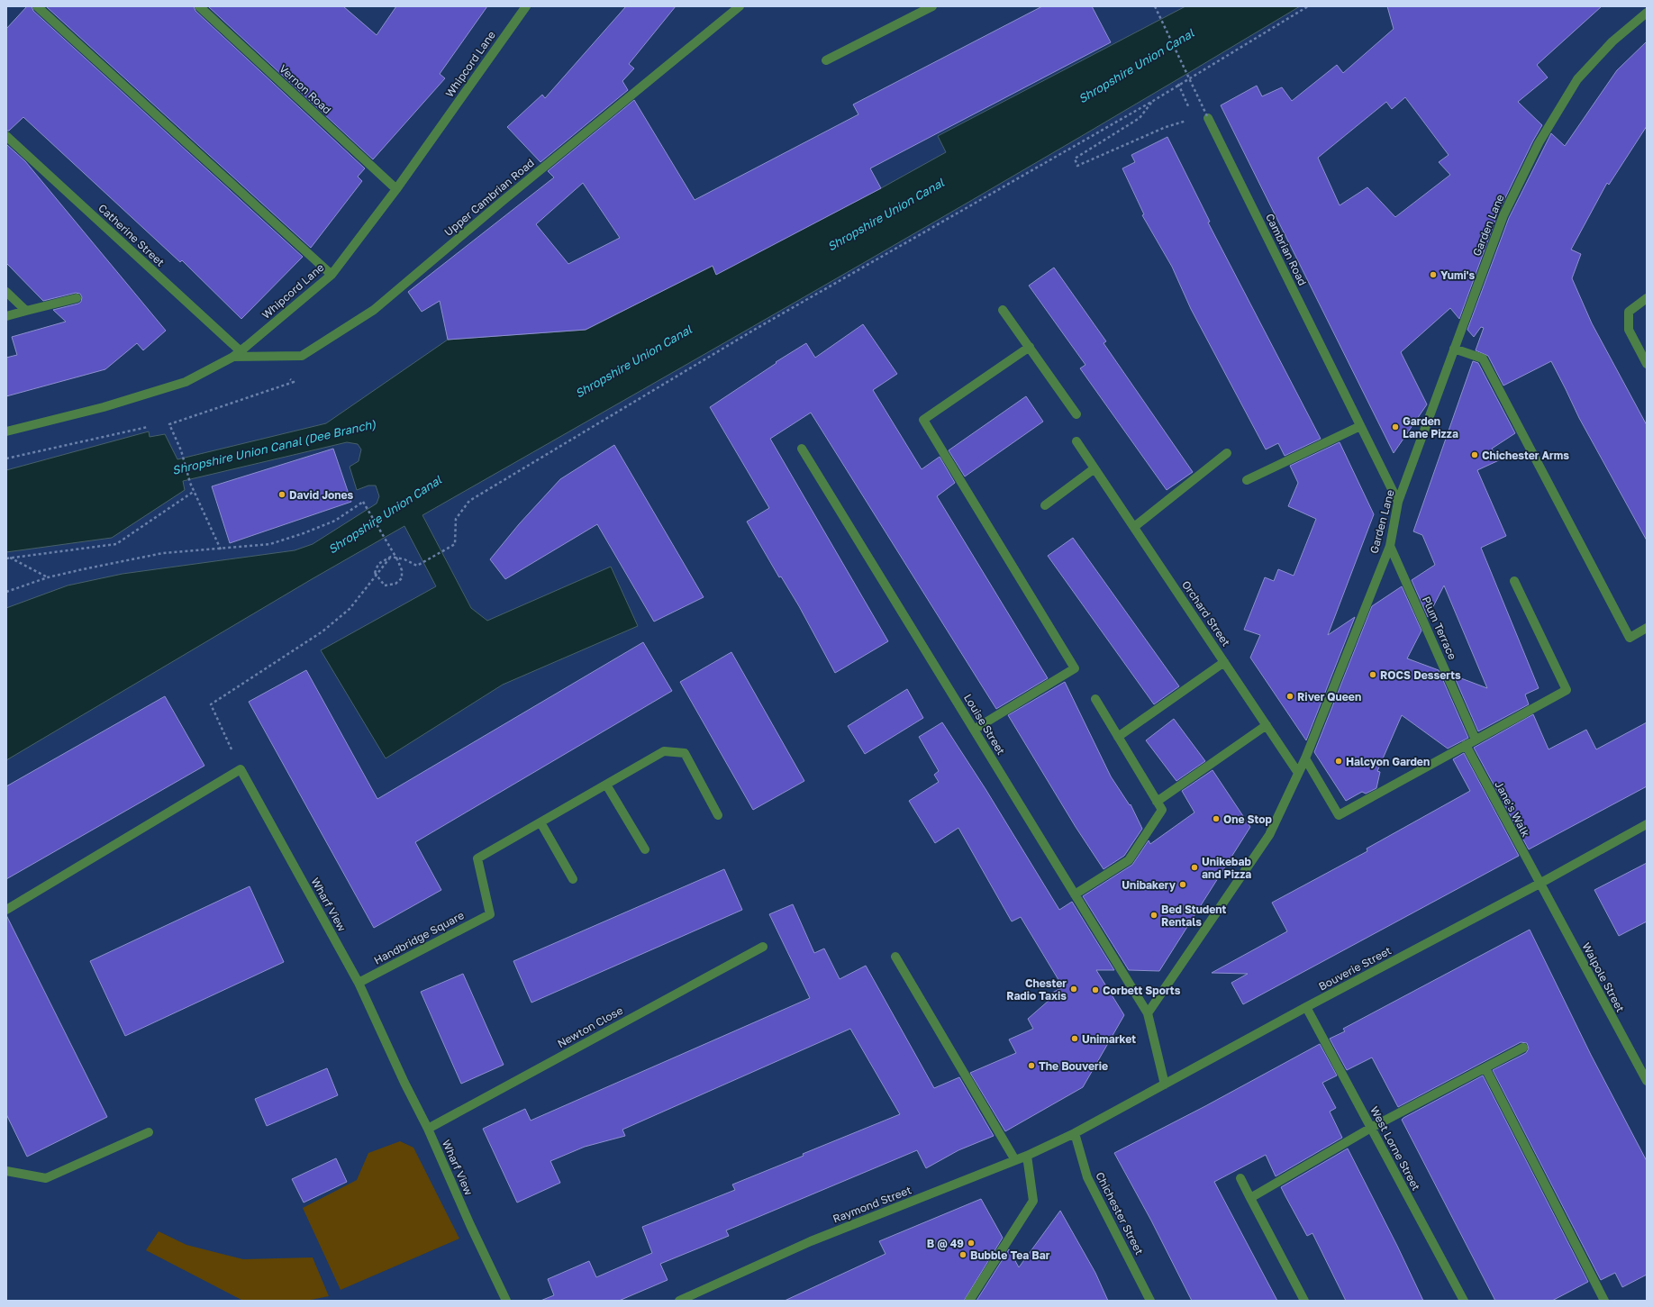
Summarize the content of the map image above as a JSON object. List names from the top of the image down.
{
  "streets": {
    "street": [
      "Whipcord Lane",
      "Vernon Road",
      "Upper Cambrian Road",
      "Garden Lane",
      "Catherine Street",
      "Cambrian Road",
      "Orchard Street",
      "Plum Terrace",
      "Louise Street",
      "Jane's Walk",
      "Wharf View",
      "Handbridge Square",
      "Bouverie Street",
      "Walpole Street",
      "Newton Close",
      "West Lorne Street",
      "Raymond Street",
      "Chichester Street"
    ]
  },
  "crossings": [
    ["Whipcord Lane", "Vernon Road"],
    ["Whipcord Lane", "Upper Cambrian Road"],
    ["Whipcord Lane", "Catherine Street"],
    ["Upper Cambrian Road", "Catherine Street"],
    ["Garden Lane", "Cambrian Road"],
    ["Garden Lane", "Orchard Street"],
    ["Garden Lane", "Plum Terrace"],
    ["Garden Lane", "Louise Street"],
    ["Jane's Walk", "Bouverie Street"],
    ["Jane's Walk", "Walpole Street"],
    ["Wharf View", "Handbridge Square"],
    ["Wharf View", "Newton Close"],
    ["Bouverie Street", "Walpole Street"],
    ["Bouverie Street", "West Lorne Street"],
    ["Bouverie Street", "Raymond Street"],
    ["Bouverie Street", "Chichester Street"],
    ["Raymond Street", "Chichester Street"]
  ],
  "water": ["Shropshire Union Canal", "Shropshire Union Canal (Dee Branch)"],
  "places": [
    "Yumi's",
    "Garden Lane Pizza",
    "Chichester Arms",
    "David Jones",
    "ROCS Desserts",
    "River Queen",
    "Halcyon Garden",
    "One Stop",
    "Unikebab and Pizza",
    "Unibakery",
    "Bed Student Rentals",
    "Chester Radio Taxis",
    "Corbett Sports",
    "Unimarket",
    "The Bouverie",
    "B @ 49",
    "Bubble Tea Bar"
  ]
}
